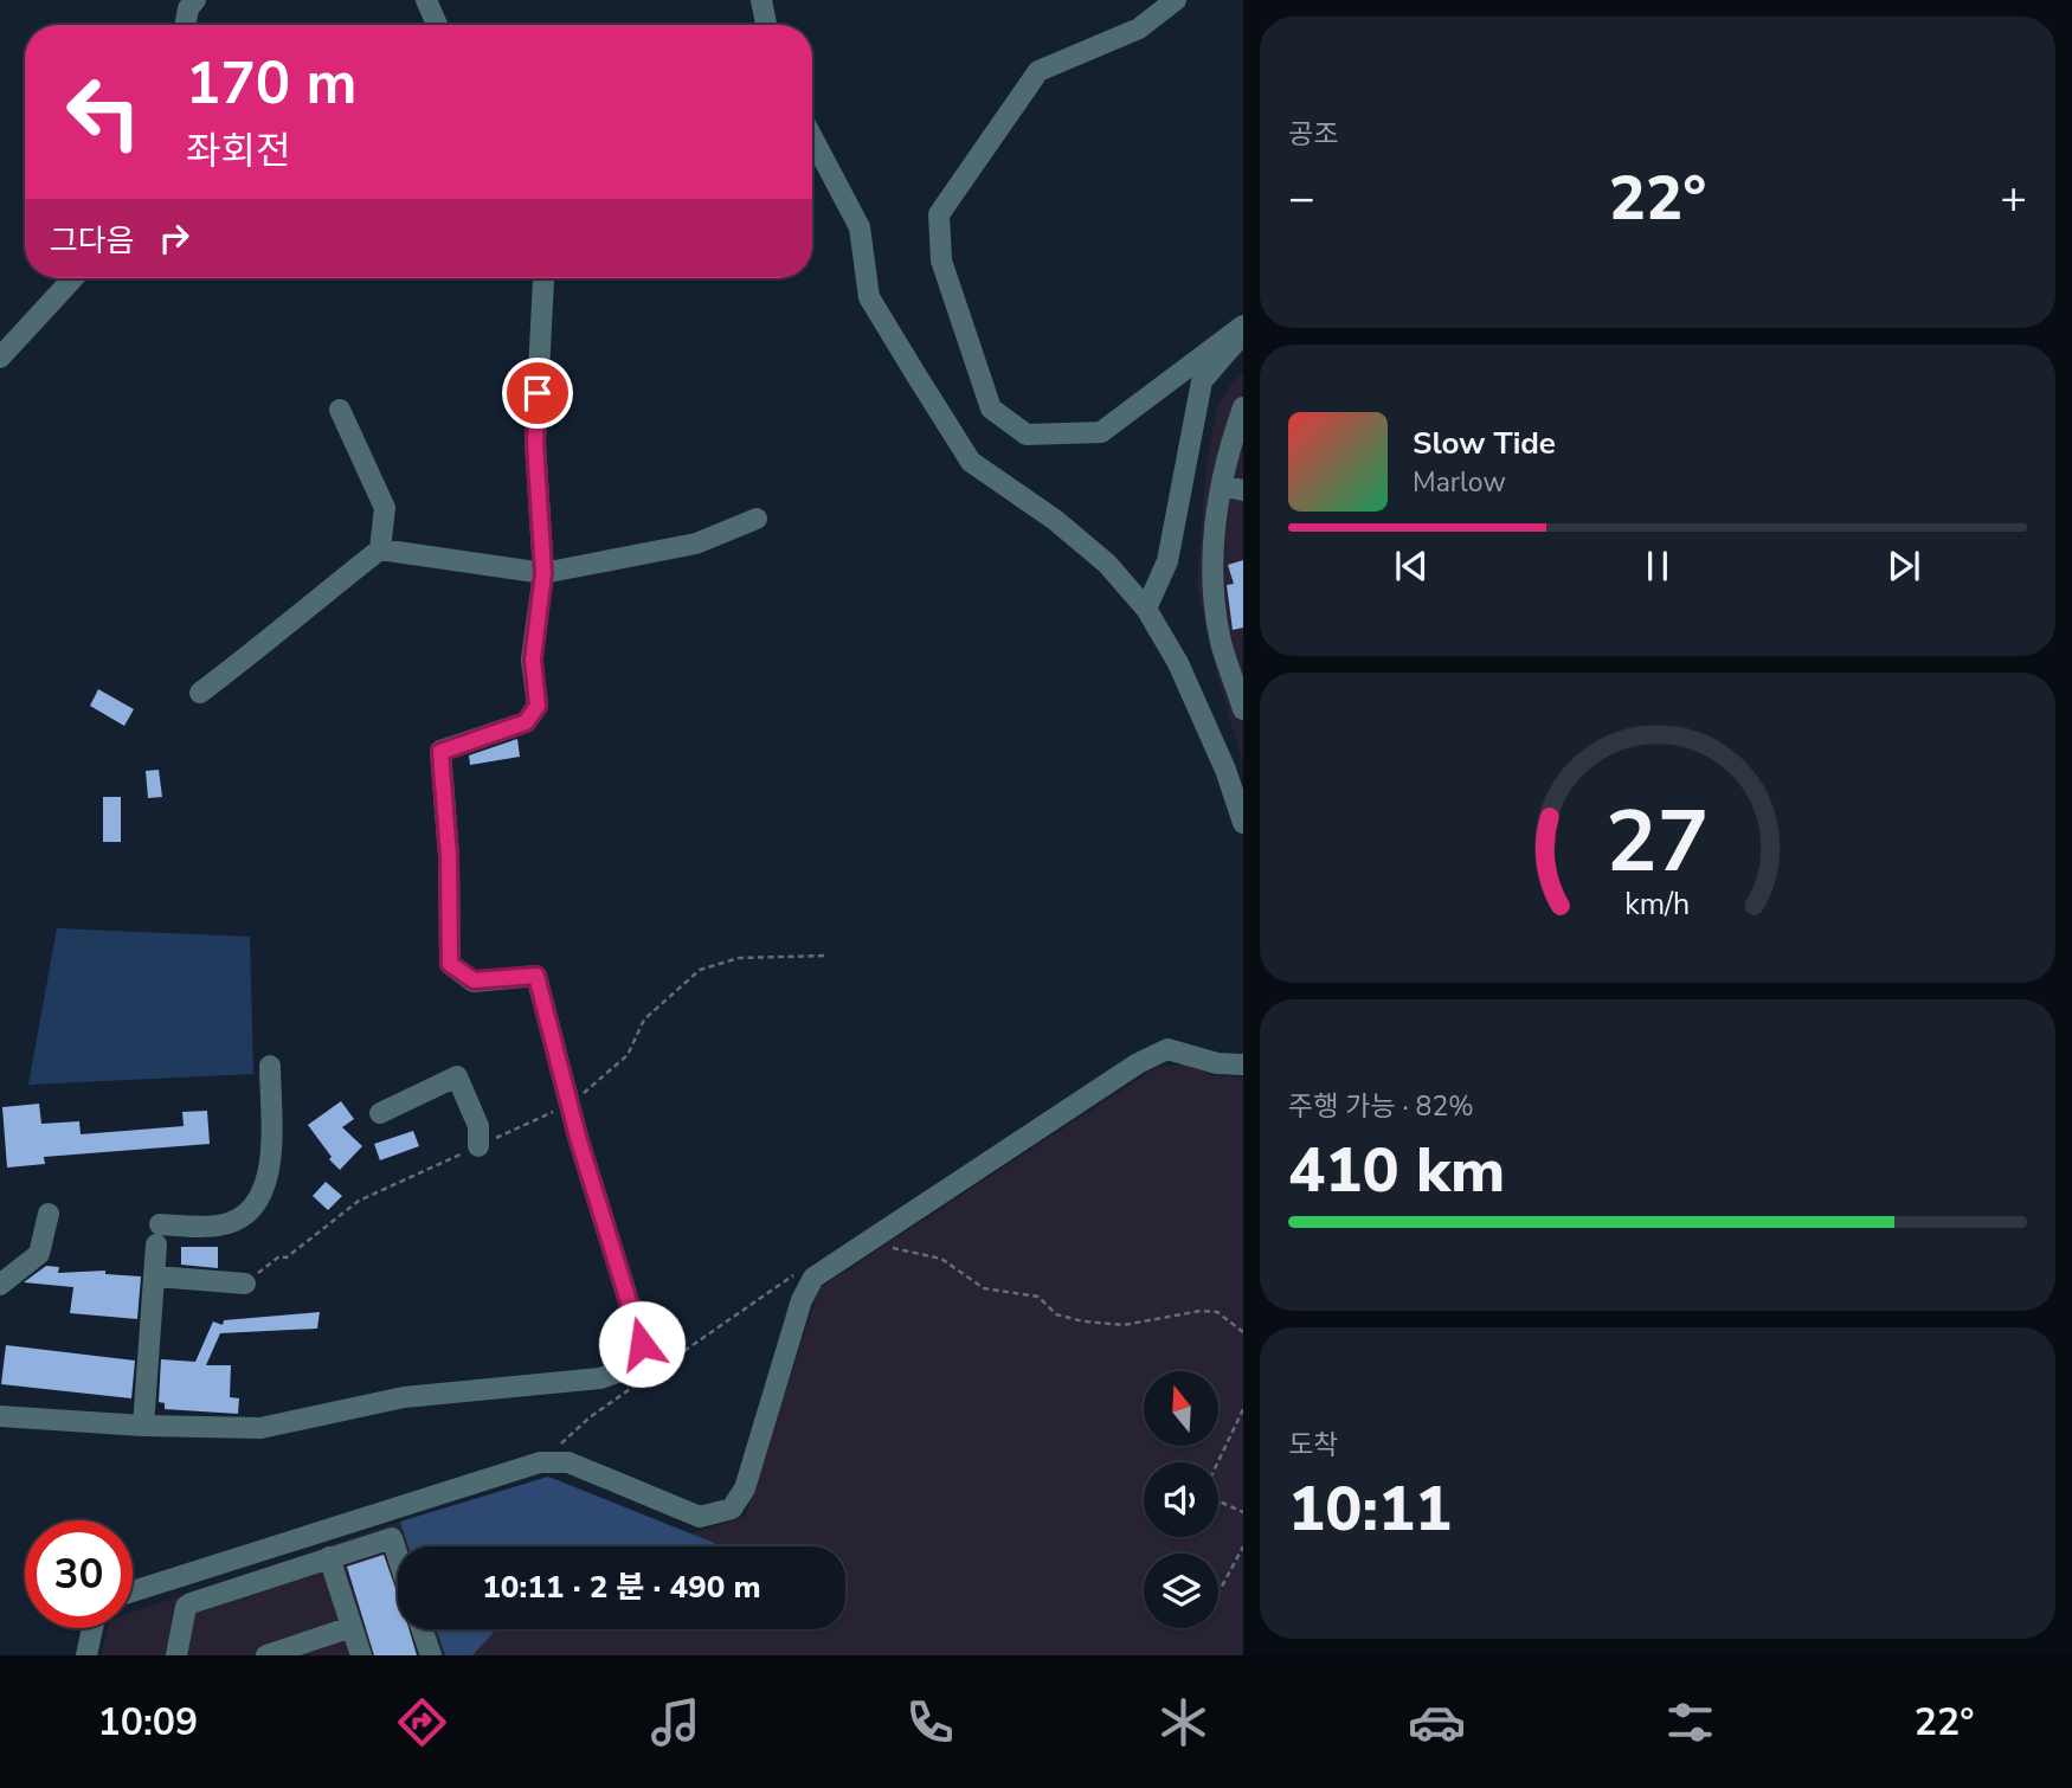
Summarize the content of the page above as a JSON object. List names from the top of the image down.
{
  "north": "top",
  "page": {
    "tile": [
      "공조",
      ["주행 가능 · 82%", "410 km"],
      ["도착", "10:11"]
    ],
    "turn": ["170 m", "좌회전"],
    "heat": ["−", "22°", "+"],
    "then": "그다음",
    "song": ["Slow Tide", "Marlow"],
    "limit": "30",
    "trip": "10:11 · 2 분 · 490 m",
    "tabs": ["10:09", "22°"],
    "gauge": ["27", "km/h"]
  }
}
